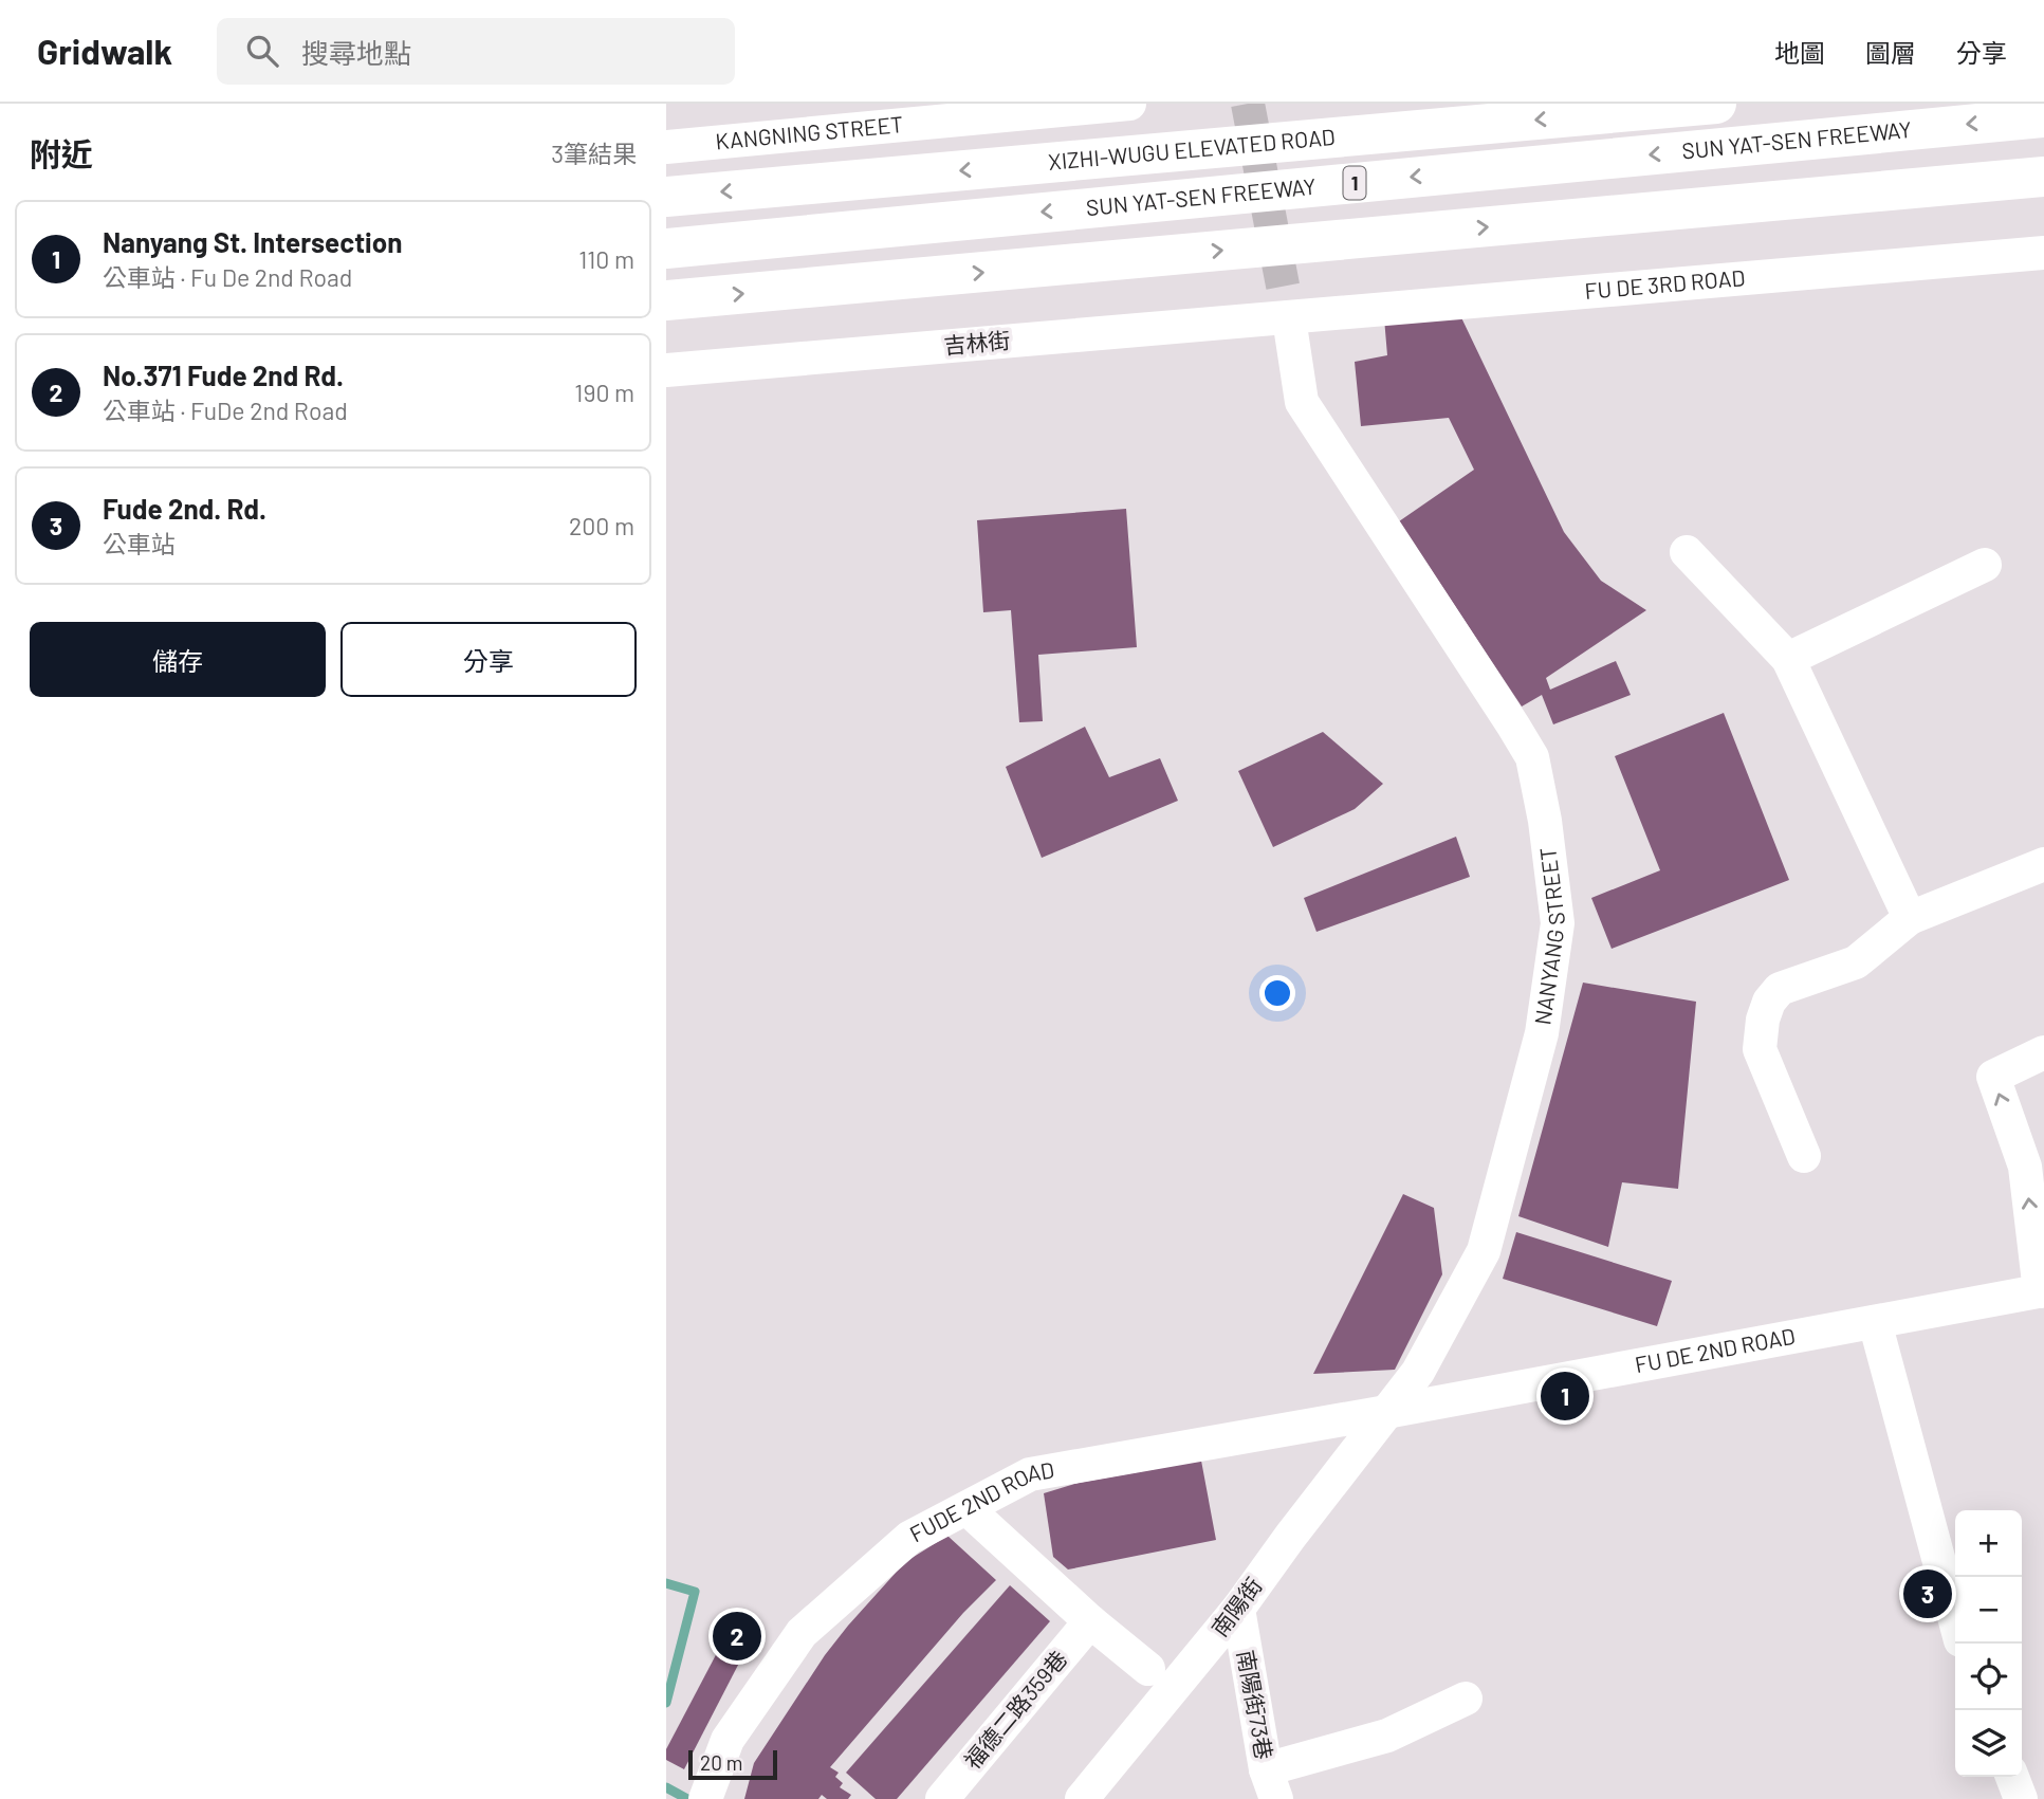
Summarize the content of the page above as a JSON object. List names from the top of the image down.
{
  "streets": {
    "highway": ["SUN YAT-SEN FREEWAY", "XIZHI-WUGU ELEVATED ROAD", "1"],
    "street": [
      "KANGNING STREET",
      "FU DE 3RD ROAD",
      "吉林街",
      "NANYANG STREET",
      "FU DE 2ND ROAD",
      "FUDE 2ND ROAD",
      "南陽街",
      "南陽街73巷",
      "福德二路359巷"
    ]
  },
  "crossings": [
    ["FU DE 3RD ROAD", "吉林街"],
    ["FU DE 3RD ROAD", "NANYANG STREET"],
    ["吉林街", "NANYANG STREET"],
    ["NANYANG STREET", "FU DE 2ND ROAD"],
    ["NANYANG STREET", "FUDE 2ND ROAD"],
    ["NANYANG STREET", "南陽街"],
    ["FU DE 2ND ROAD", "FUDE 2ND ROAD"],
    ["FU DE 2ND ROAD", "南陽街"],
    ["FUDE 2ND ROAD", "南陽街"],
    ["南陽街", "南陽街73巷"]
  ],
  "scale_bar": "20 m",
  "page": {
    "header": "Gridwalk",
    "search": "搜尋地點",
    "nav": ["地圖", "圖層", "分享"],
    "heading": ["附近", "3筆結果"],
    "list": [
      {
        "mark": "1",
        "name": "Nanyang St. Intersection",
        "note": "公車站 · Fu De 2nd Road",
        "value": "110 m"
      },
      {
        "mark": "2",
        "name": "No.371 Fude 2nd Rd.",
        "note": "公車站 · FuDe 2nd Road",
        "value": "190 m"
      },
      {
        "mark": "3",
        "name": "Fude 2nd. Rd.",
        "note": "公車站",
        "value": "200 m"
      }
    ],
    "buttons": ["儲存", "分享"],
    "pins": ["1", "3", "2"],
    "map_buttons": ["+", "−"],
    "scale": "20 m"
  }
}
